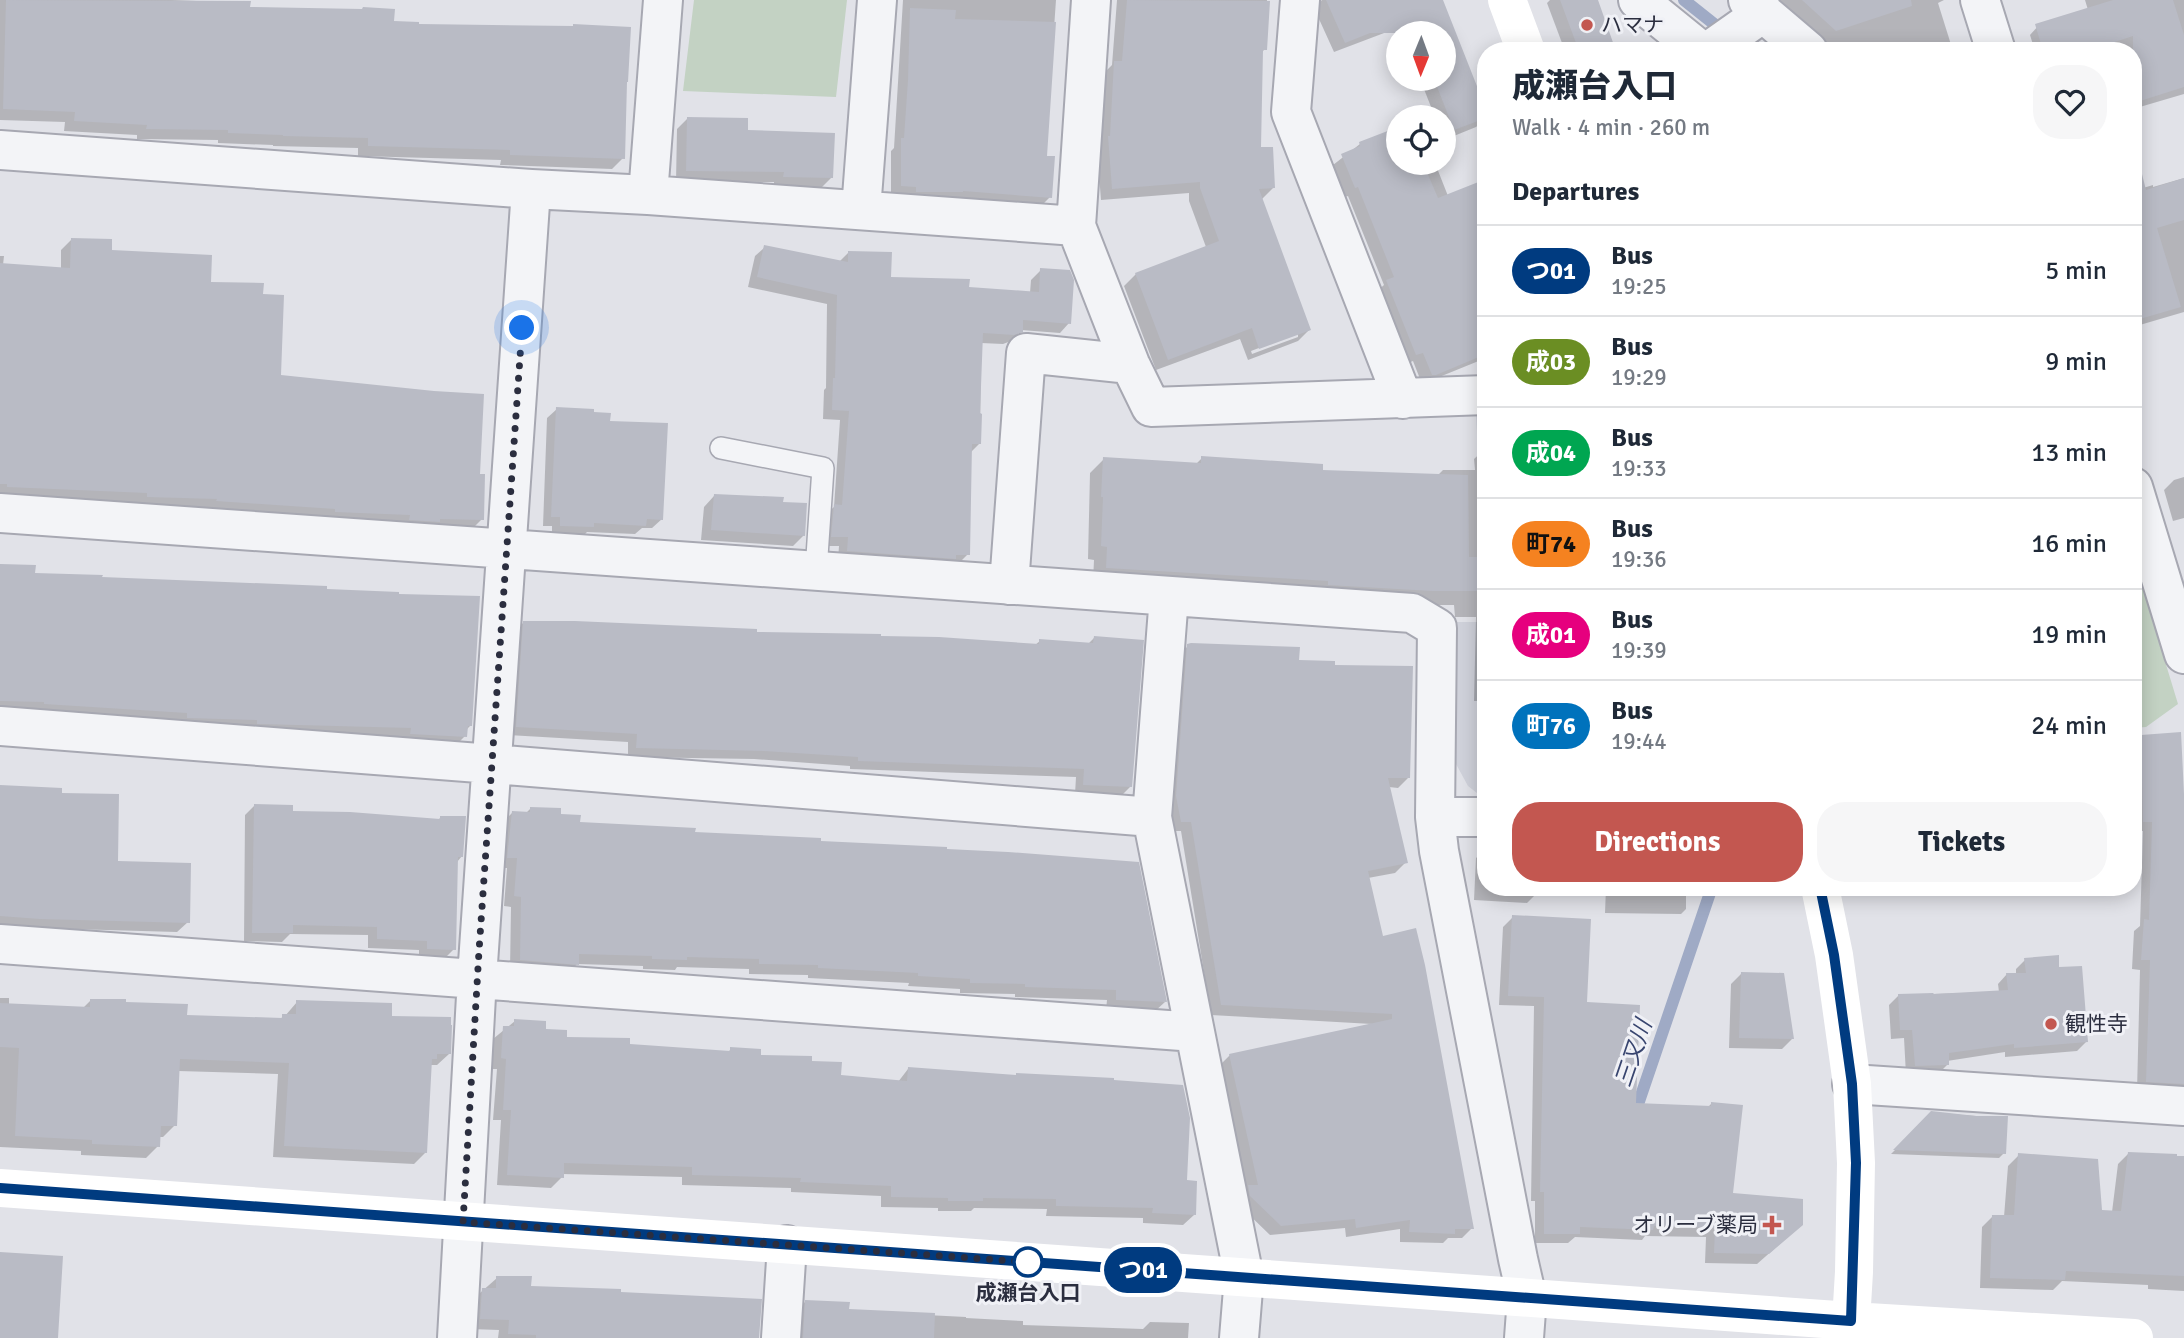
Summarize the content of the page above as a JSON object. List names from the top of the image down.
{
  "water": ["三又川"],
  "places": {
    "other": ["ハマナ", "観性寺", "成瀬台入口"],
    "health": ["オリーブ薬局"]
  },
  "lines": ["bus line つ01"],
  "north": "bottom",
  "page": {
    "on_map": "つ01",
    "heading": [
      ["成瀬台入口", "Walk · 4 min · 260 m"],
      "Departures"
    ],
    "list": [
      {
        "mark": "つ01",
        "name": "Bus",
        "note": "19:25",
        "value": "5 min"
      },
      {
        "mark": "成03",
        "name": "Bus",
        "note": "19:29",
        "value": "9 min"
      },
      {
        "mark": "成04",
        "name": "Bus",
        "note": "19:33",
        "value": "13 min"
      },
      {
        "mark": "町74",
        "name": "Bus",
        "note": "19:36",
        "value": "16 min"
      },
      {
        "mark": "成01",
        "name": "Bus",
        "note": "19:39",
        "value": "19 min"
      },
      {
        "mark": "町76",
        "name": "Bus",
        "note": "19:44",
        "value": "24 min"
      }
    ],
    "buttons": ["Directions", "Tickets"]
  }
}
